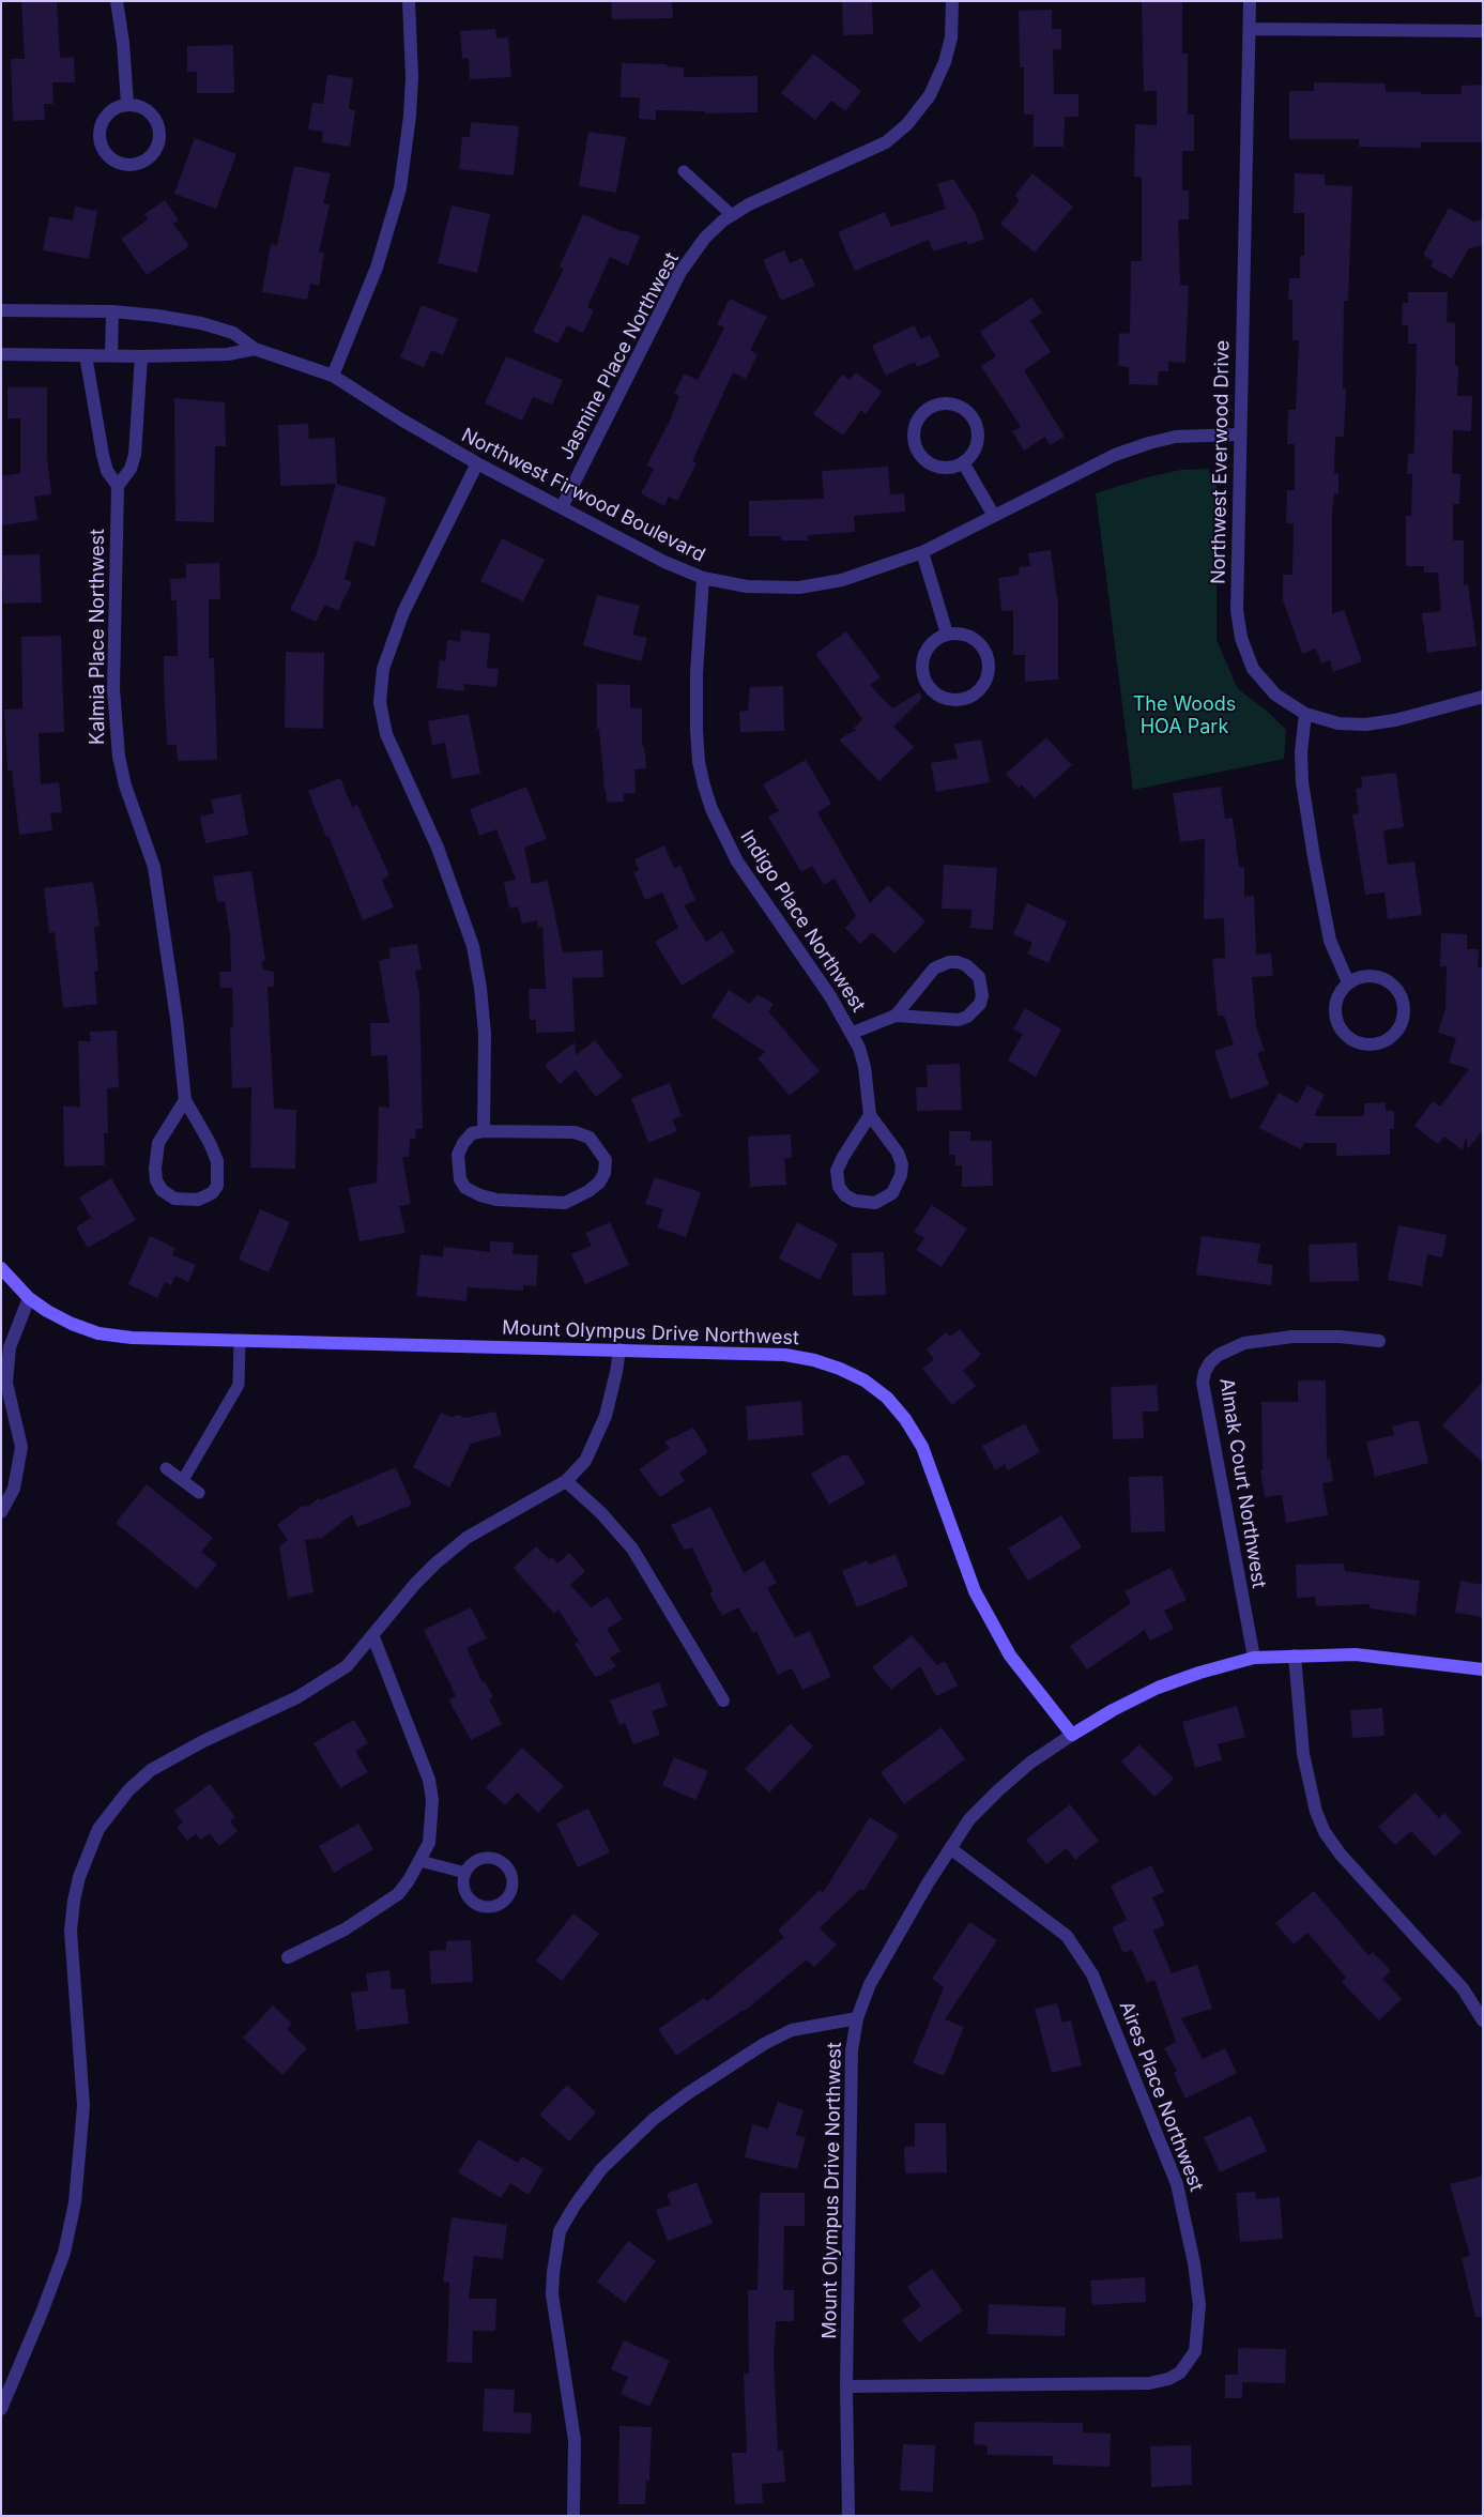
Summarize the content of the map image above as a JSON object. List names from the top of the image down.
{
  "streets": {
    "street": [
      "Jasmine Place Northwest",
      "Northwest Everwood Drive",
      "Northwest Firwood Boulevard",
      "Kalmia Place Northwest",
      "Indigo Place Northwest",
      "Mount Olympus Drive Northwest",
      "Almak Court Northwest",
      "Aires Place Northwest"
    ]
  },
  "crossings": [
    ["Jasmine Place Northwest", "Northwest Firwood Boulevard"],
    ["Northwest Everwood Drive", "Northwest Firwood Boulevard"],
    ["Northwest Firwood Boulevard", "Indigo Place Northwest"],
    ["Mount Olympus Drive Northwest", "Aires Place Northwest"]
  ],
  "parks": ["The Woods HOA Park"]
}
